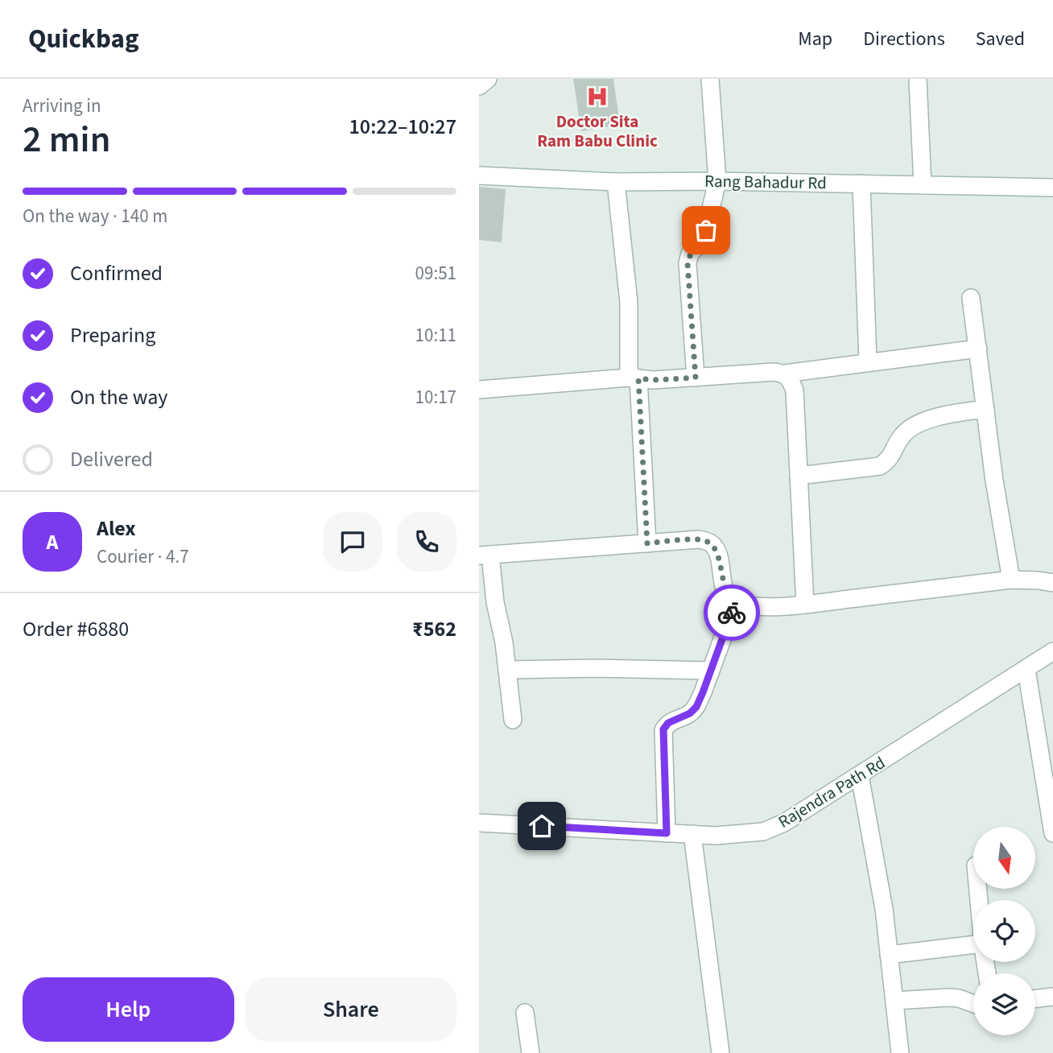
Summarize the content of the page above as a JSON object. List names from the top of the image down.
{
  "streets": {
    "street": ["Rang Bahadur Rd", "Rajendra Path Rd"]
  },
  "places": {
    "hospital": ["Doctor Sita Ram Babu Clinic"]
  },
  "north": "bottom",
  "page": {
    "header": "Quickbag",
    "nav": ["Map", "Directions", "Saved"],
    "heading": ["2 min", "Arriving in", "10:22–10:27"],
    "panel": [
      "Alex",
      "Courier · 4.7",
      "Order #6880",
      "₹562"
    ],
    "bar": "On the way · 140 m",
    "list": [
      ["Confirmed", "09:51"],
      ["Preparing", "10:11"],
      ["On the way", "10:17"],
      "Delivered"
    ],
    "round": "A",
    "buttons": ["Help", "Share"]
  }
}
